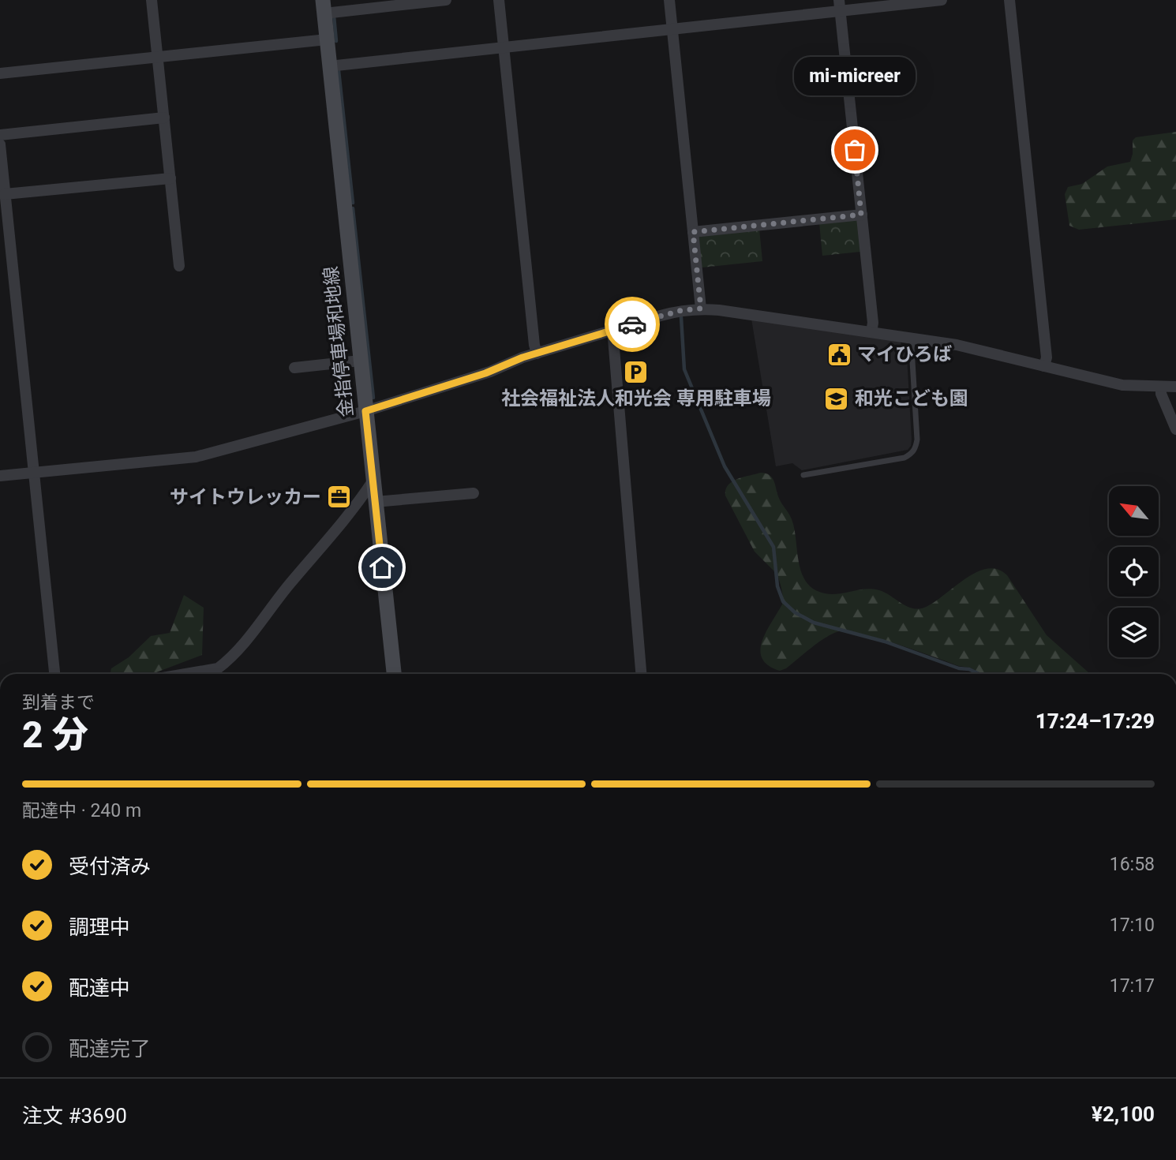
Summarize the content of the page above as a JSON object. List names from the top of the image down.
{
  "streets": {
    "main road": ["金指停車場和地線"]
  },
  "places": {
    "other": ["mi-micreer"],
    "public building": ["マイひろば"],
    "parking": ["社会福祉法人和光会 専用駐車場"],
    "school or university": ["和光こども園"],
    "office": ["サイトウレッカー"]
  },
  "north": "top left",
  "page": {
    "bubble": "mi-micreer",
    "heading": ["2 分", "到着まで", "17:24–17:29"],
    "panel": ["注文 #3690", "¥2,100"],
    "bar": "配達中 · 240 m",
    "list": [
      ["受付済み", "16:58"],
      ["調理中", "17:10"],
      ["配達中", "17:17"],
      "配達完了"
    ]
  }
}
